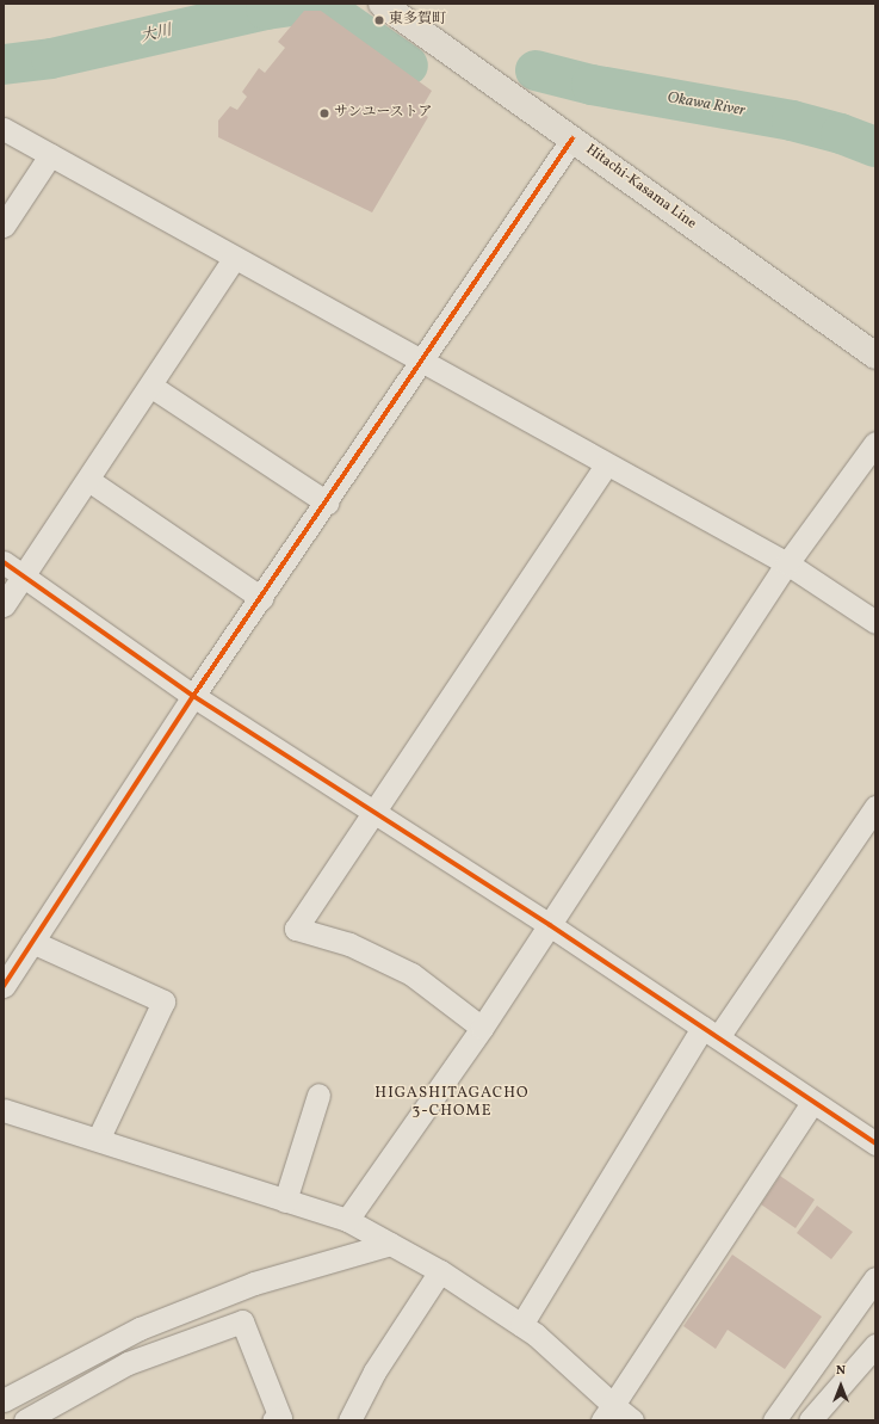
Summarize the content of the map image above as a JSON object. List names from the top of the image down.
{
  "streets": {
    "main road": ["Hitachi-Kasama Line"]
  },
  "districts": ["HIGASHITAGACHO 3-CHOME"],
  "water": ["大川", "Okawa River"],
  "places": ["東多賀町", "サンユーストア"],
  "north": "top"
}
